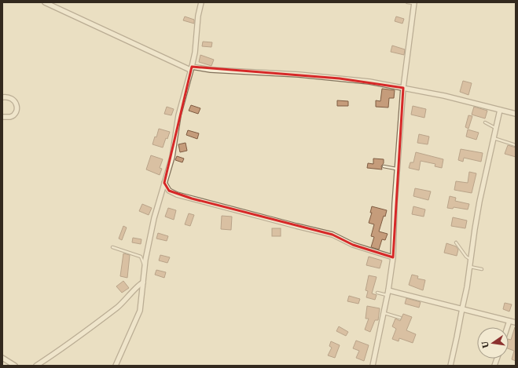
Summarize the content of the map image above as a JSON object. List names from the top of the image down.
{
  "north": "left"
}
